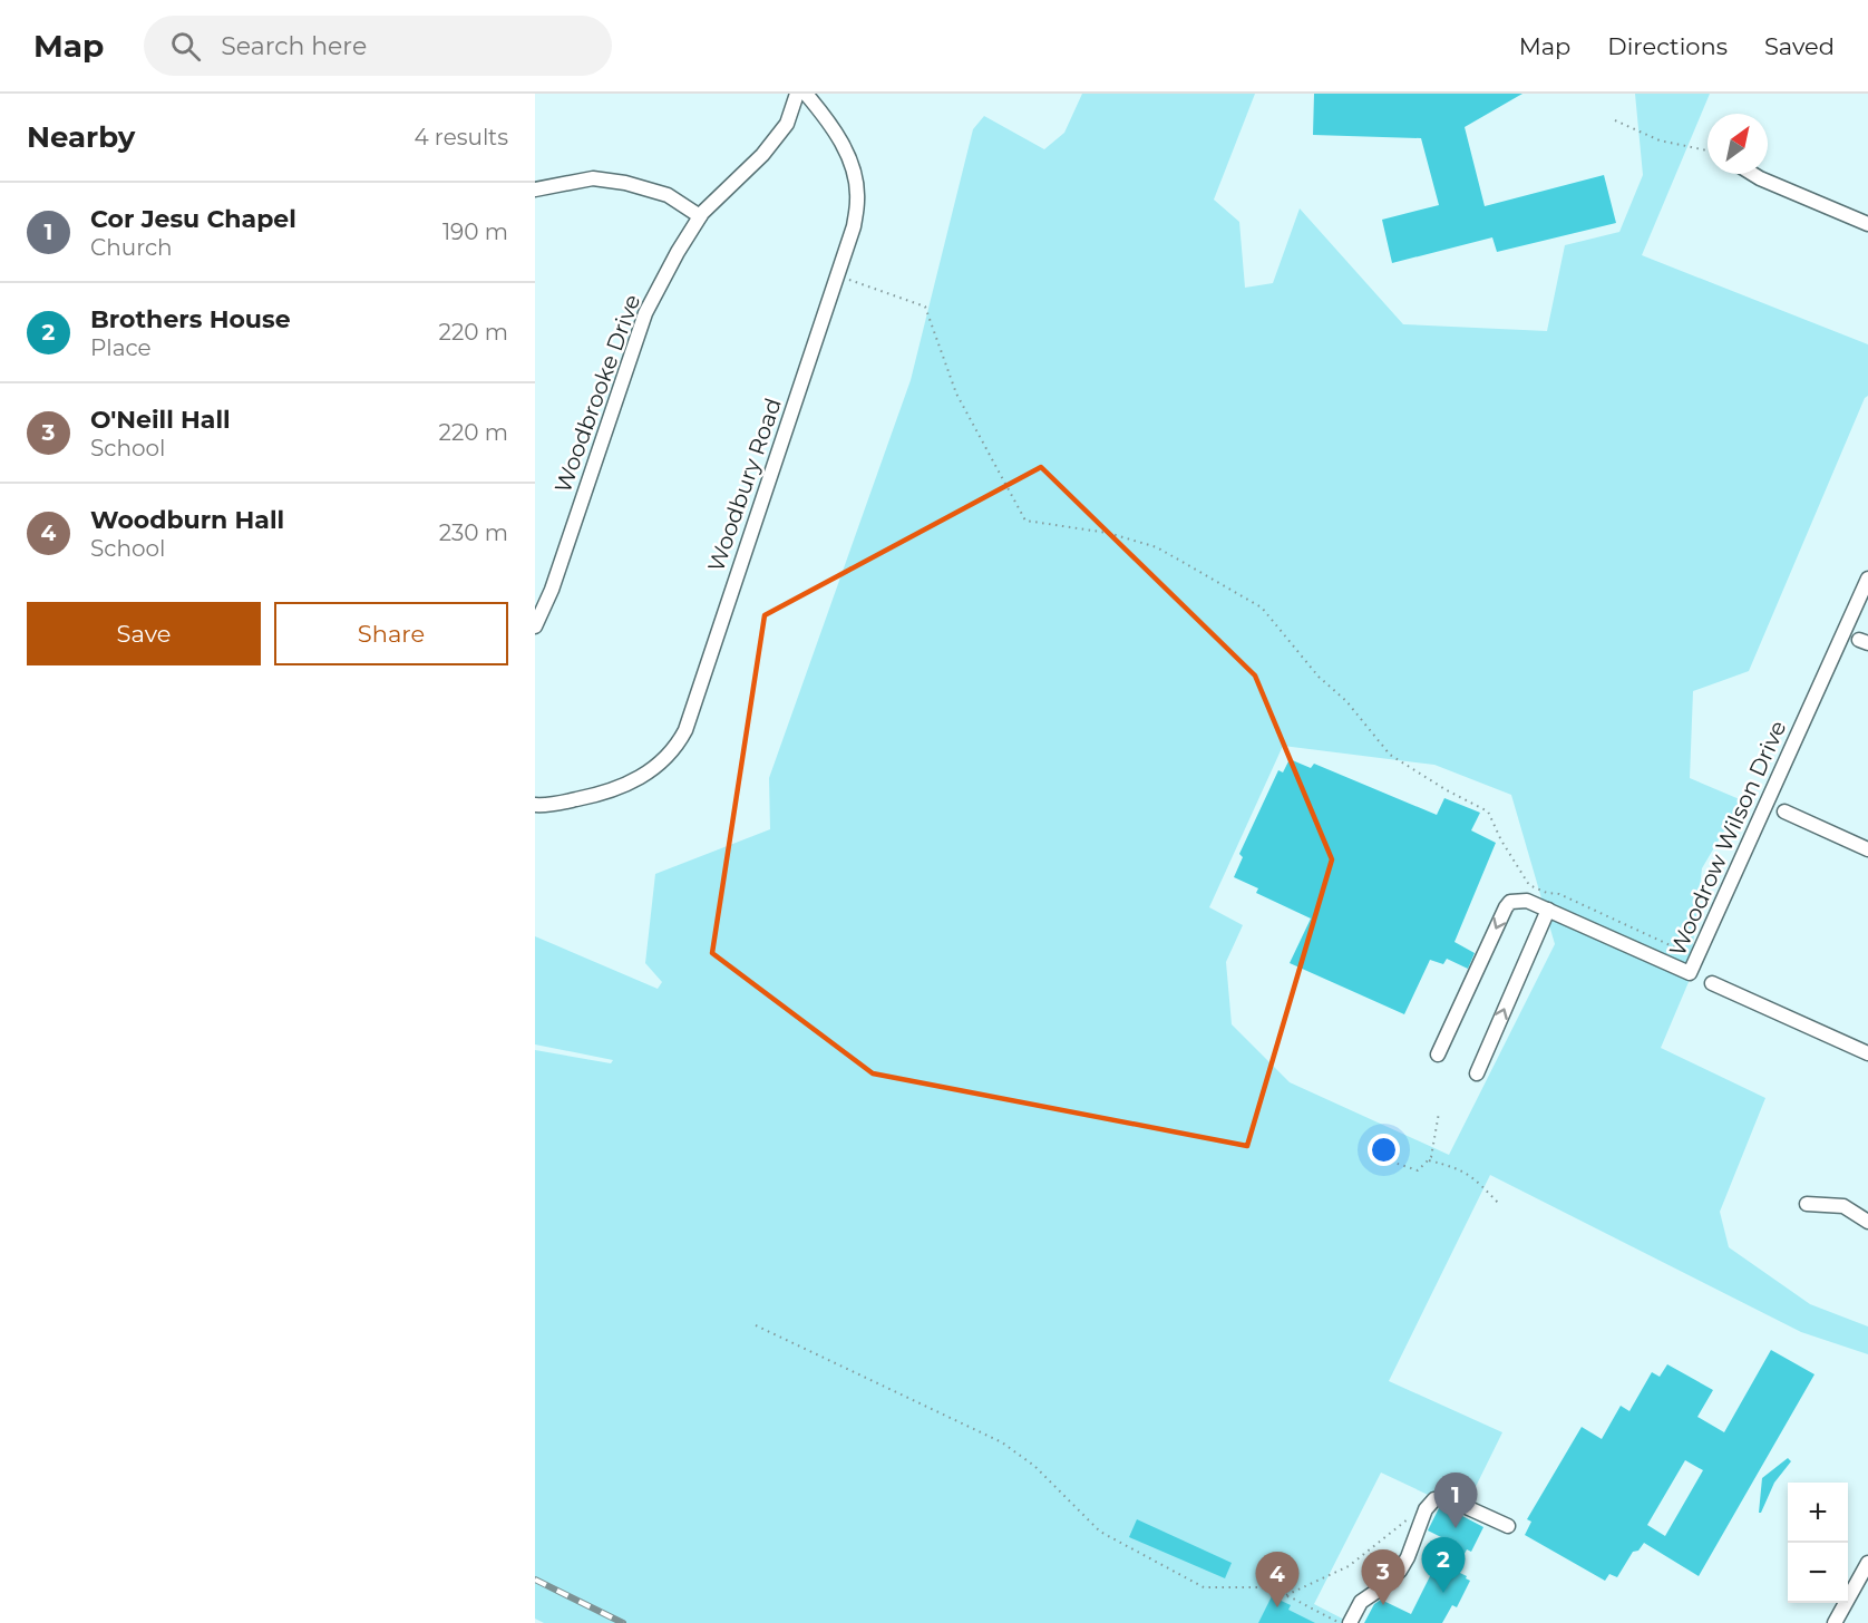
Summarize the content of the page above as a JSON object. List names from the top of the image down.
{
  "streets": {
    "street": ["Woodbrooke Drive", "Woodbury Road", "Woodrow Wilson Drive"]
  },
  "north": "top right",
  "page": {
    "header": "Map",
    "search": "Search here",
    "nav": ["Map", "Directions", "Saved"],
    "heading": ["Nearby", "4 results"],
    "list": [
      {
        "mark": "1",
        "name": "Cor Jesu Chapel",
        "note": "Church",
        "value": "190 m"
      },
      {
        "mark": "2",
        "name": "Brothers House",
        "note": "Place",
        "value": "220 m"
      },
      {
        "mark": "3",
        "name": "O'Neill Hall",
        "note": "School",
        "value": "220 m"
      },
      {
        "mark": "4",
        "name": "Woodburn Hall",
        "note": "School",
        "value": "230 m"
      }
    ],
    "buttons": ["Save", "Share"],
    "pins": [
      "1",
      "2",
      "3",
      "4"
    ],
    "map_buttons": ["+", "−"]
  }
}
